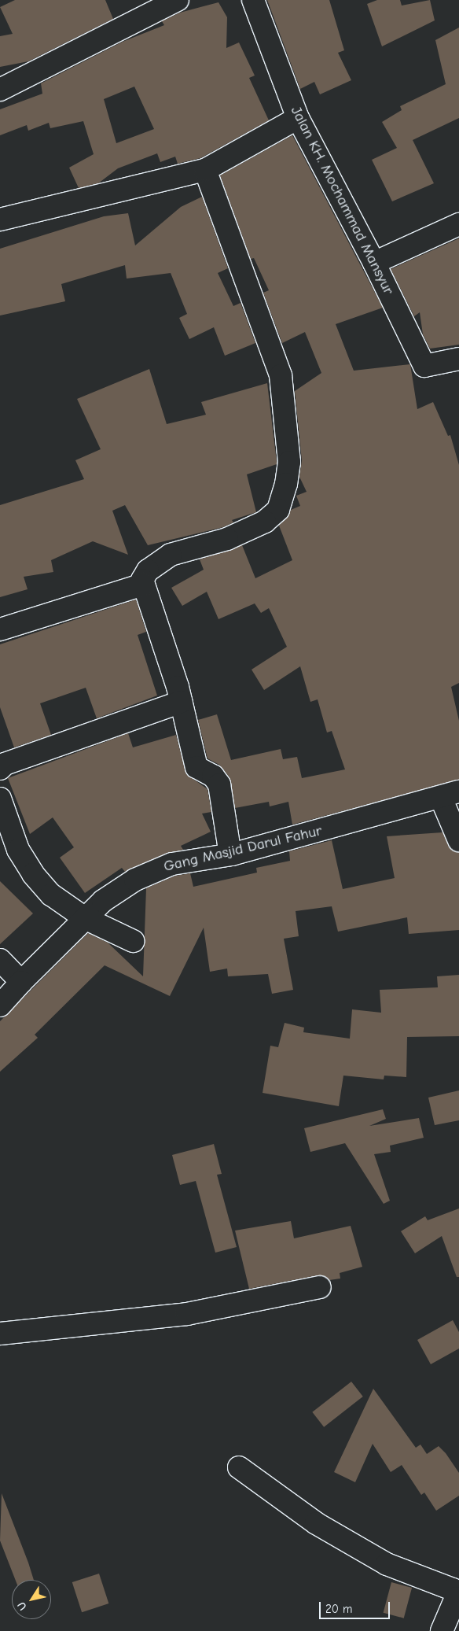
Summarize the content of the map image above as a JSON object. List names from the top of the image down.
{
  "streets": {
    "street": ["Jalan KH. Mochammad Mansyur", "Gang Masjid Darul Fahur"]
  },
  "scale_bar": "20 m",
  "north": "bottom left"
}
